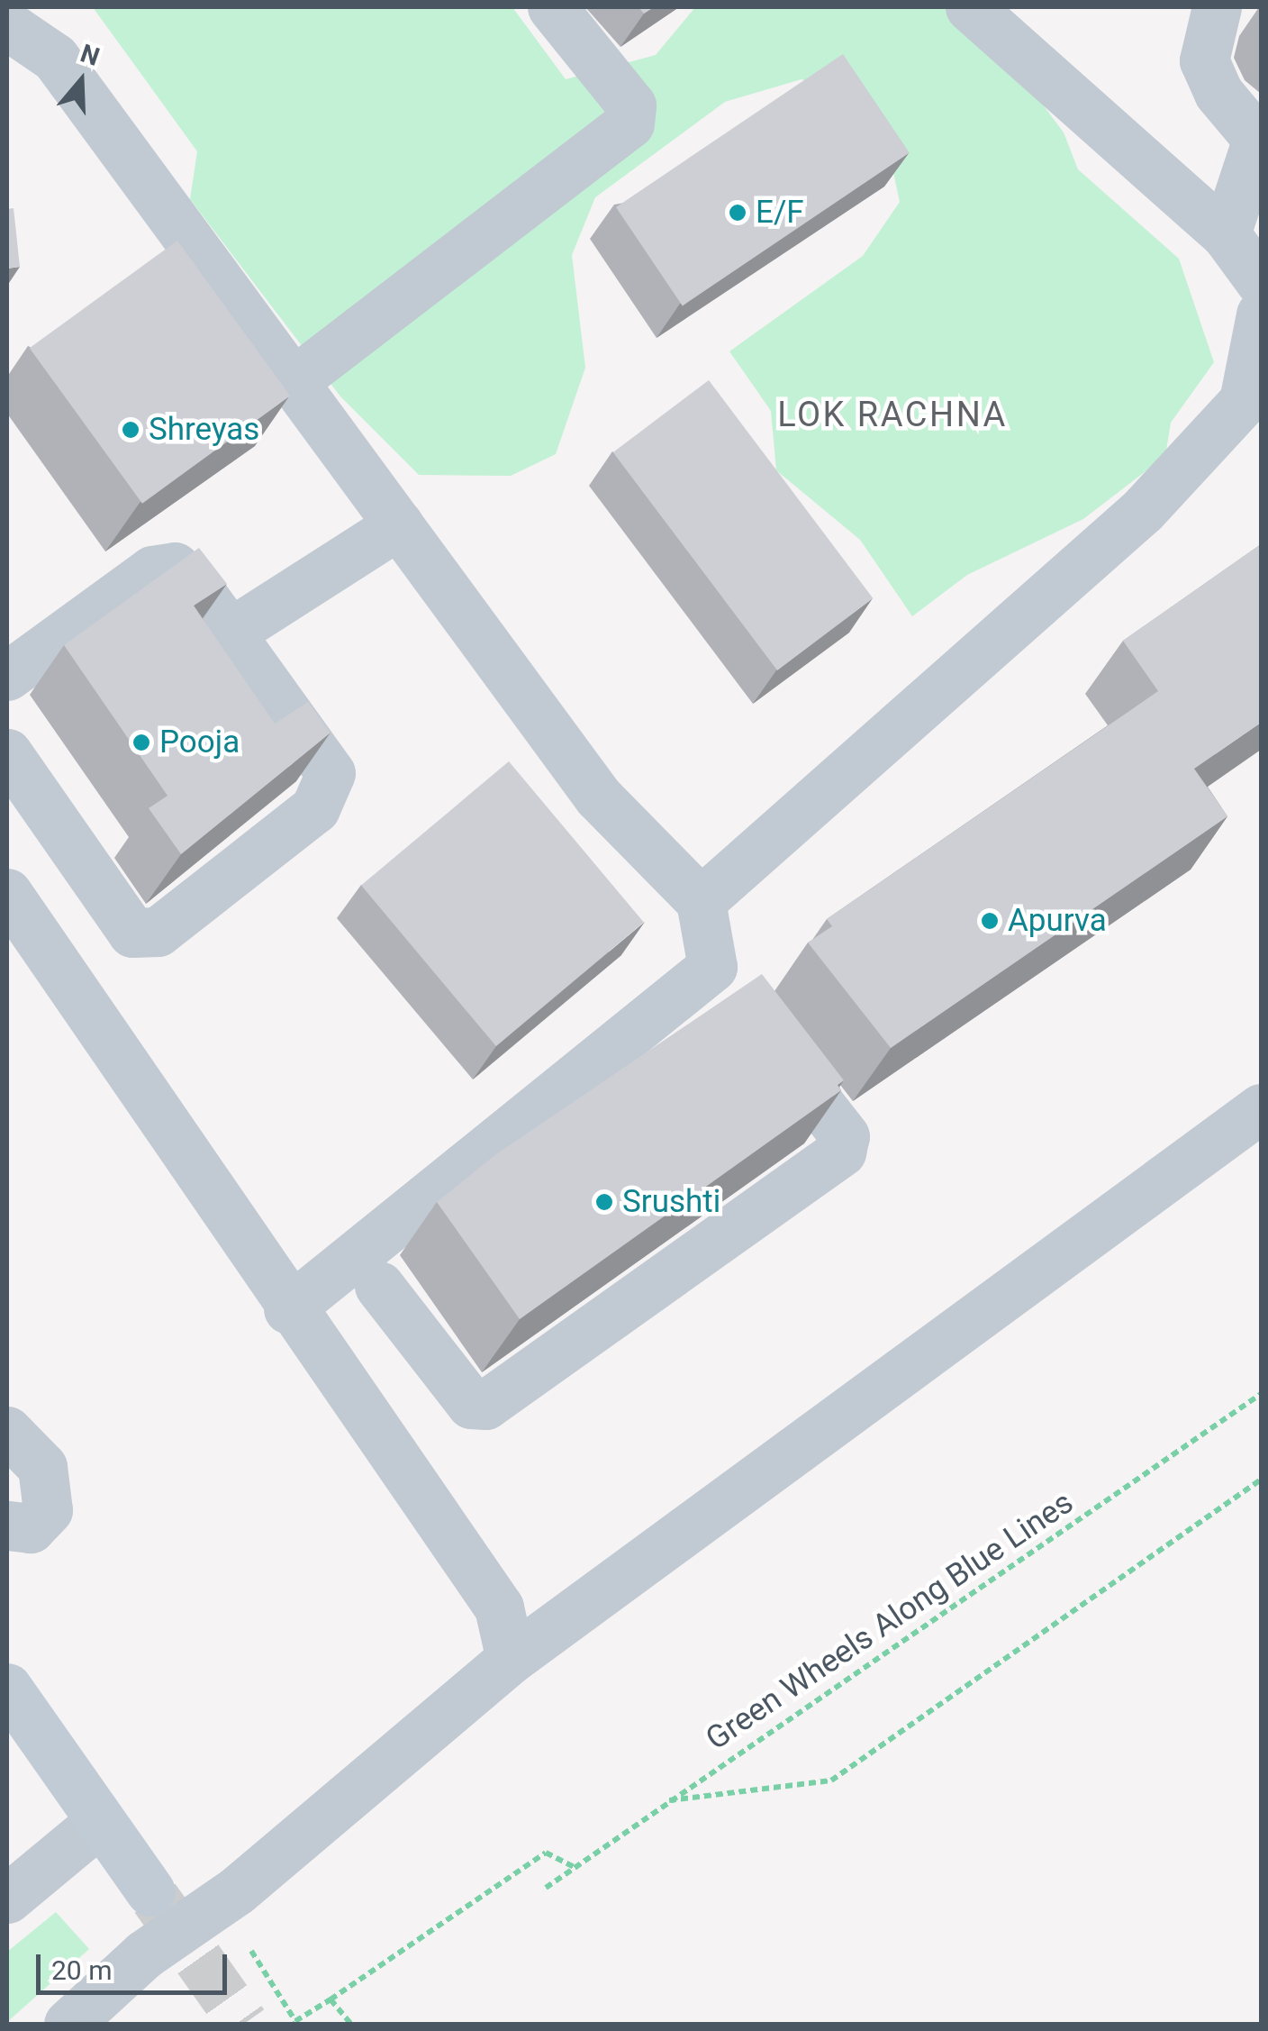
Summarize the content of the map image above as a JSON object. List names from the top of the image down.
{
  "streets": {
    "path": ["Green Wheels Along Blue Lines"]
  },
  "districts": ["LOK RACHNA"],
  "places": [
    "E/F",
    "Shreyas",
    "Pooja",
    "Apurva",
    "Srushti"
  ],
  "scale_bar": "20 m",
  "north": "top"
}
